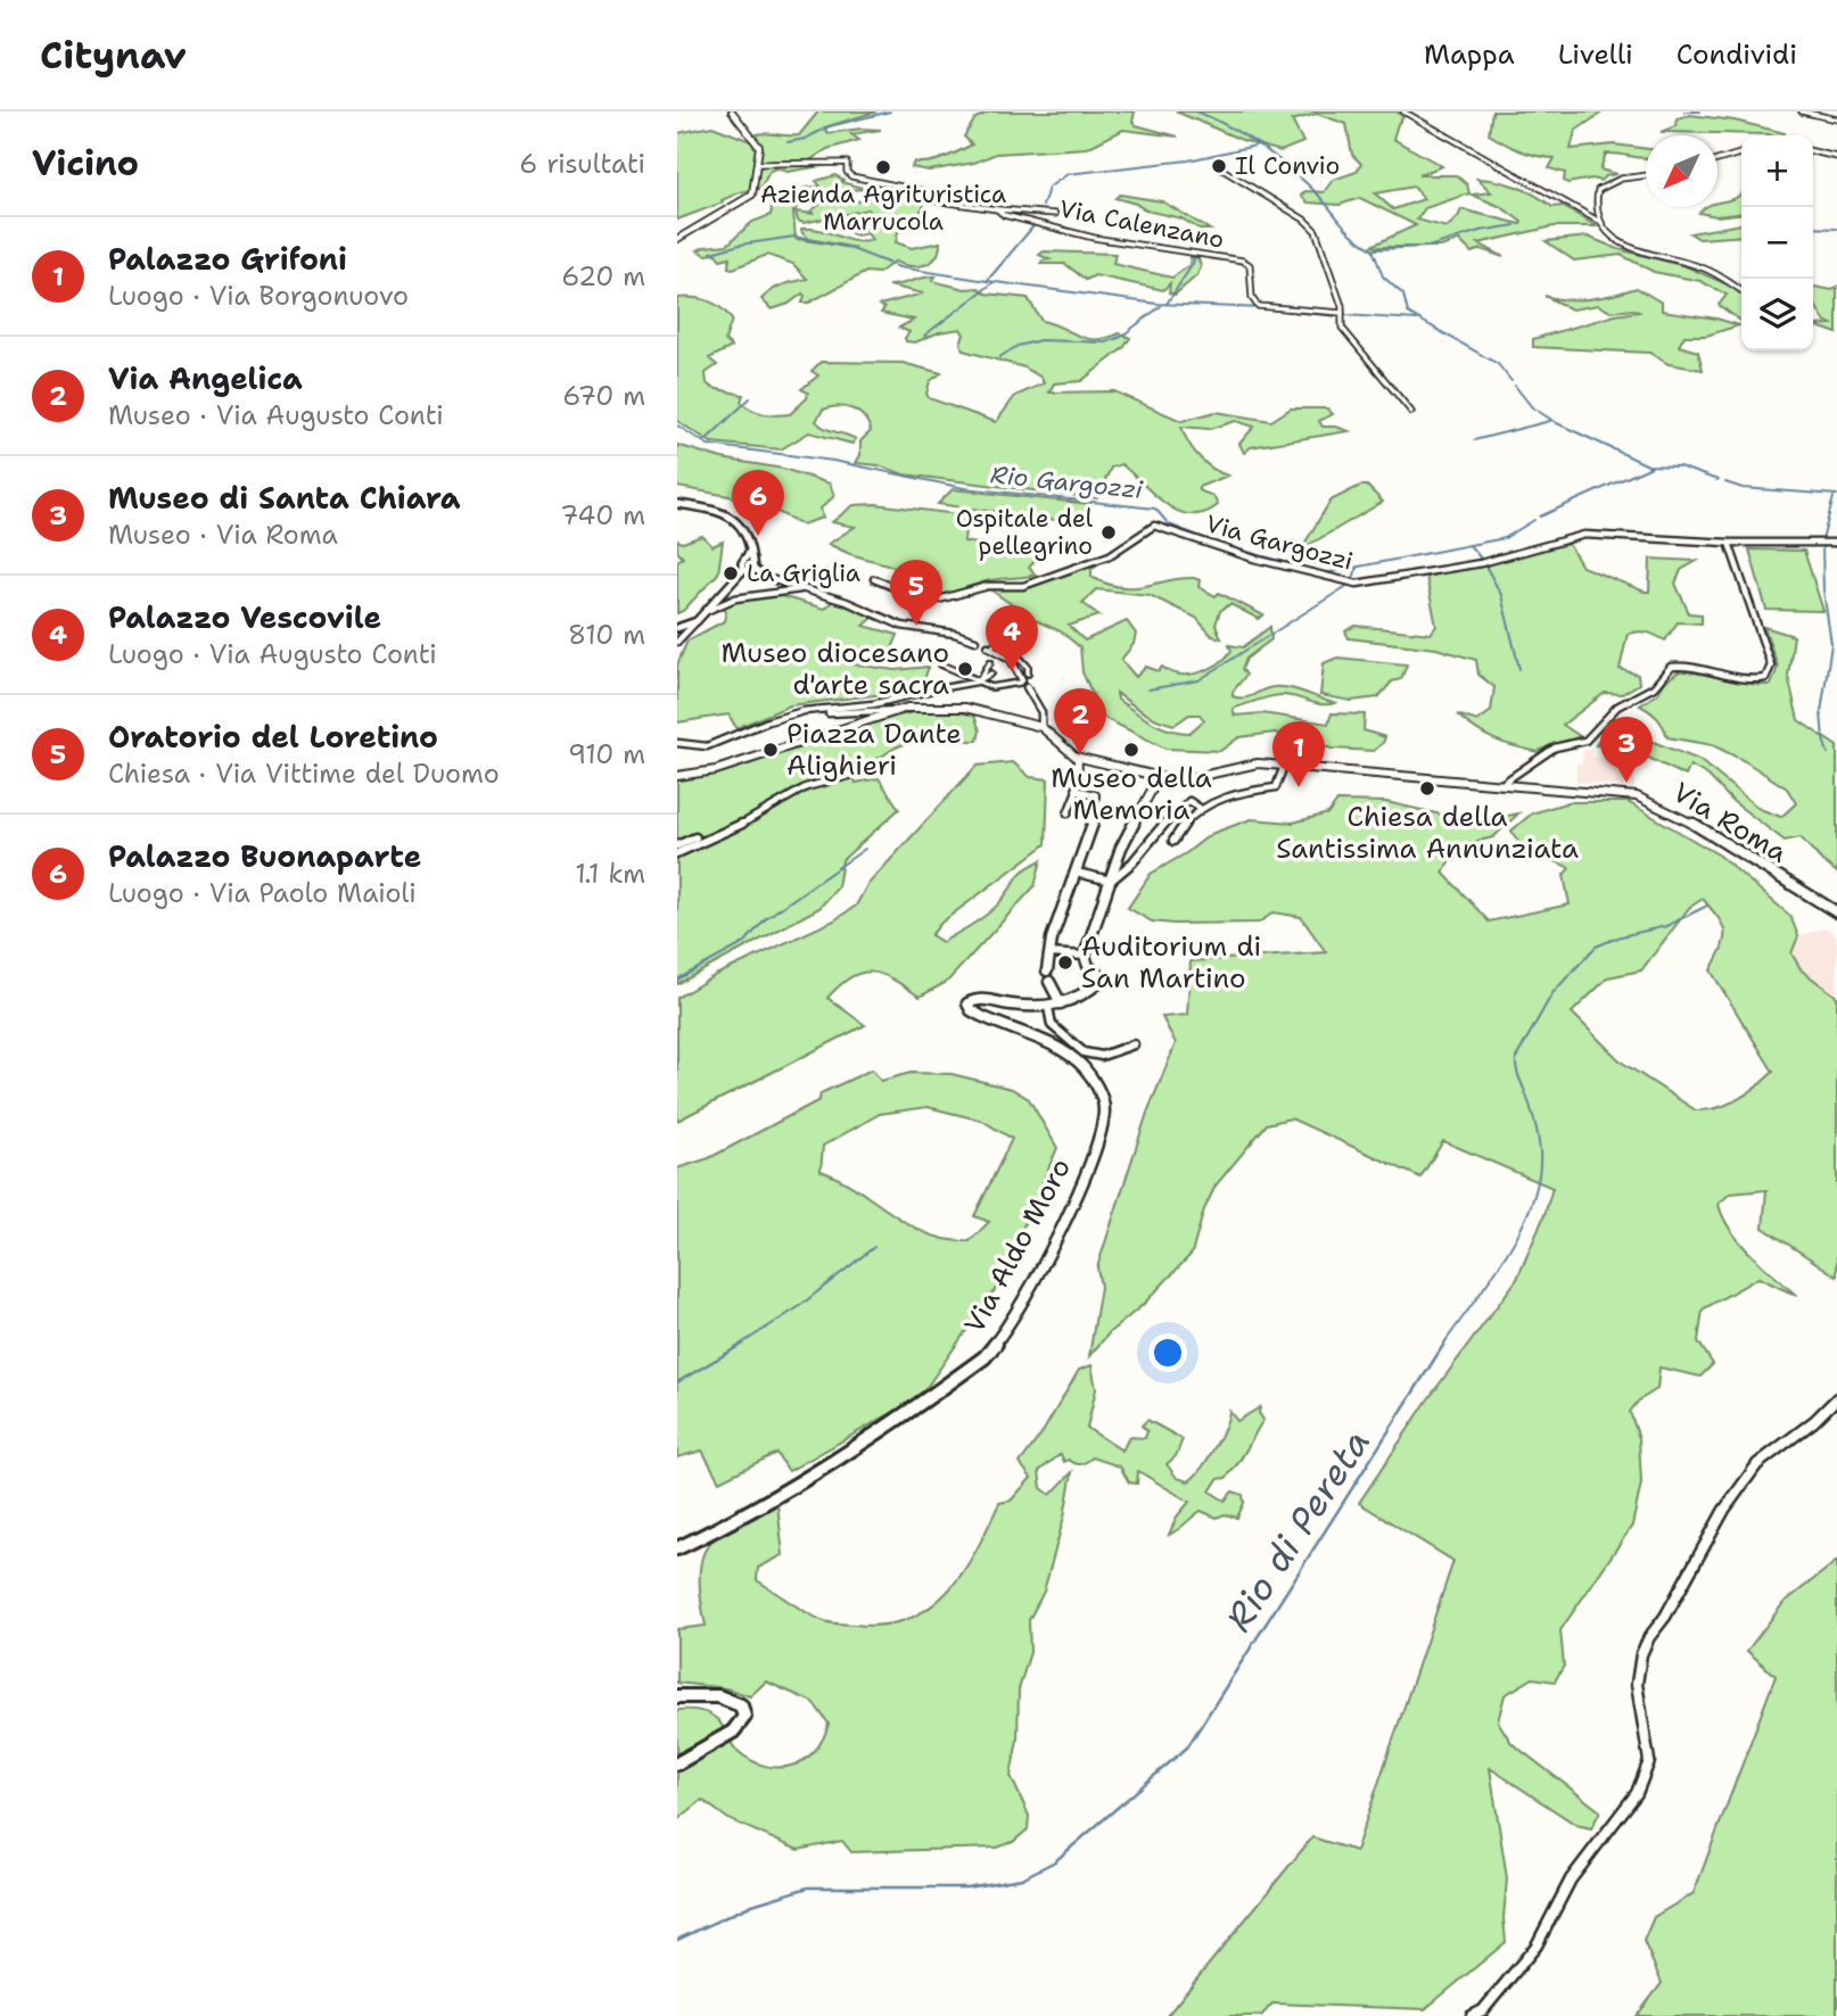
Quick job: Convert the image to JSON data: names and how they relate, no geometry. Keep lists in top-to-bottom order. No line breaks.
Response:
{"streets":{"main road":["Via Roma","Via Aldo Moro"],"street":["Via Calenzano","Via Gargozzi"]},"water":["Rio Gargozzi","Rio di Pereta"],"places":["Il Convio","Azienda Agrituristica Marrucola","Ospitale del pellegrino","La Griglia","Museo diocesano d'arte sacra","Piazza Dante Alighieri","Museo della Memoria","Chiesa della Santissima Annunziata","Auditorium di San Martino"],"north":"bottom left","page":{"header":"Citynav","nav":["Mappa","Livelli","Condividi"],"heading":["Vicino","6 risultati"],"map_buttons":["+","−"],"list":[{"mark":"1","name":"Palazzo Grifoni","note":"Luogo · Via Borgonuovo","value":"620 m"},{"mark":"2","name":"Via Angelica","note":"Museo · Via Augusto Conti","value":"670 m"},{"mark":"3","name":"Museo di Santa Chiara","note":"Museo · Via Roma","value":"740 m"},{"mark":"4","name":"Palazzo Vescovile","note":"Luogo · Via Augusto Conti","value":"810 m"},{"mark":"5","name":"Oratorio del Loretino","note":"Chiesa · Via Vittime del Duomo","value":"910 m"},{"mark":"6","name":"Palazzo Buonaparte","note":"Luogo · Via Paolo Maioli","value":"1.1 km"}],"pins":["6","5","4","2","3","1"]}}
